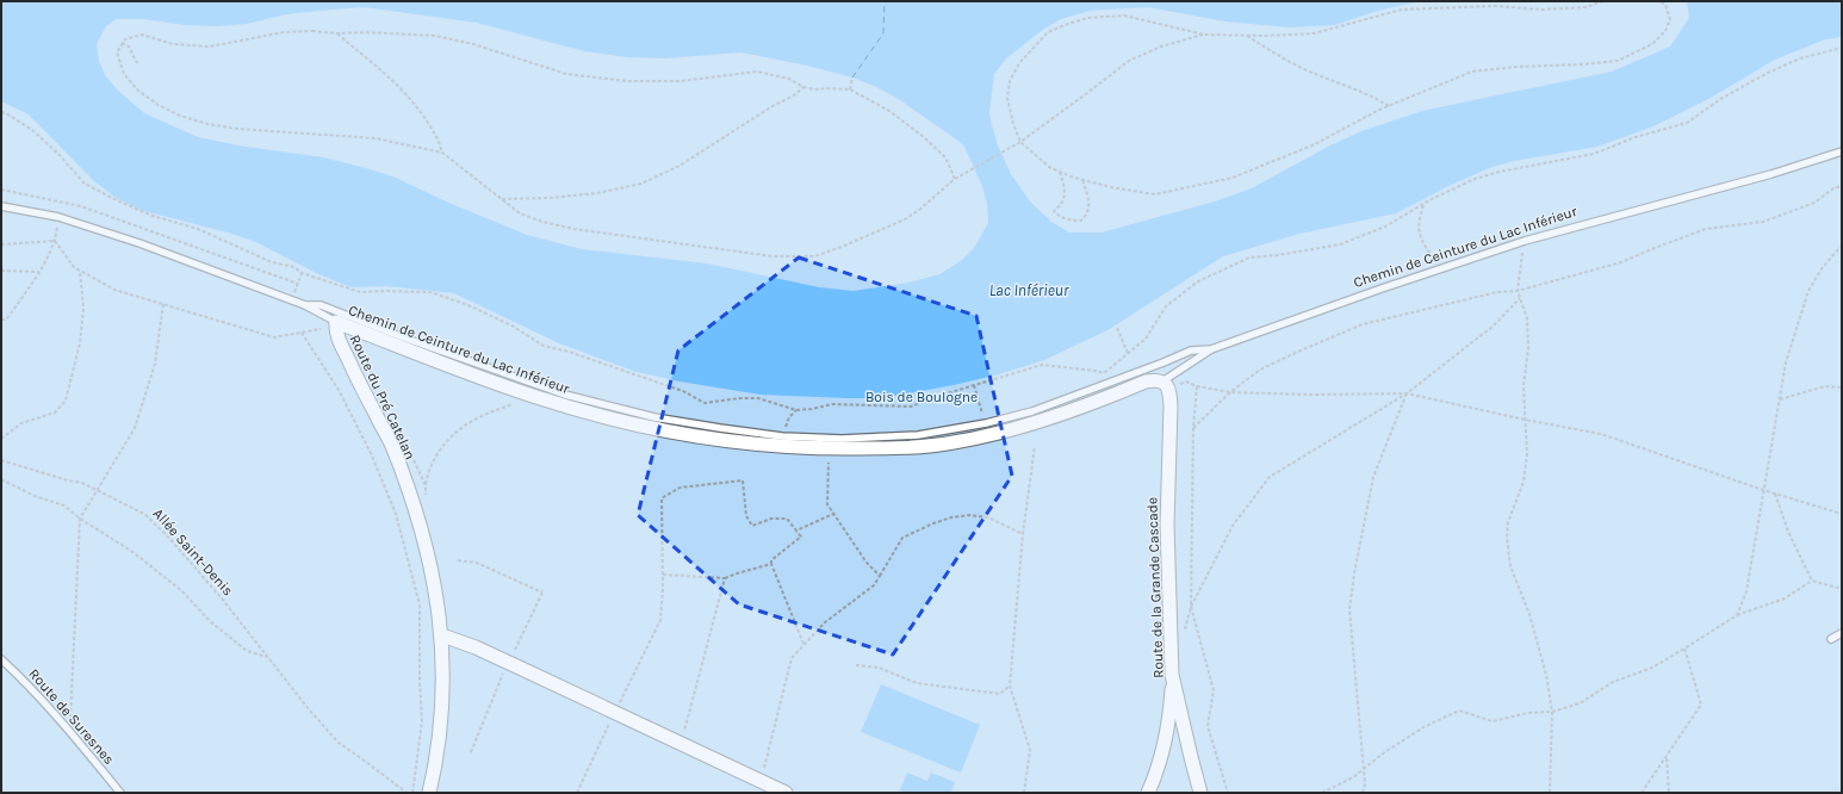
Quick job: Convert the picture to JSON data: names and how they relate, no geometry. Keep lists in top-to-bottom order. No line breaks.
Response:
{"streets":{"street":["Chemin de Ceinture du Lac Inférieur","Route du Pré Catelan","Route de la Grande Cascade"],"lane":["Route de Suresnes"],"path":["Allée Saint-Denis"]},"crossings":[["Chemin de Ceinture du Lac Inférieur","Route du Pré Catelan"],["Chemin de Ceinture du Lac Inférieur","Route de la Grande Cascade"]],"water":["Lac Inférieur"],"parks":["Bois de Boulogne"]}
